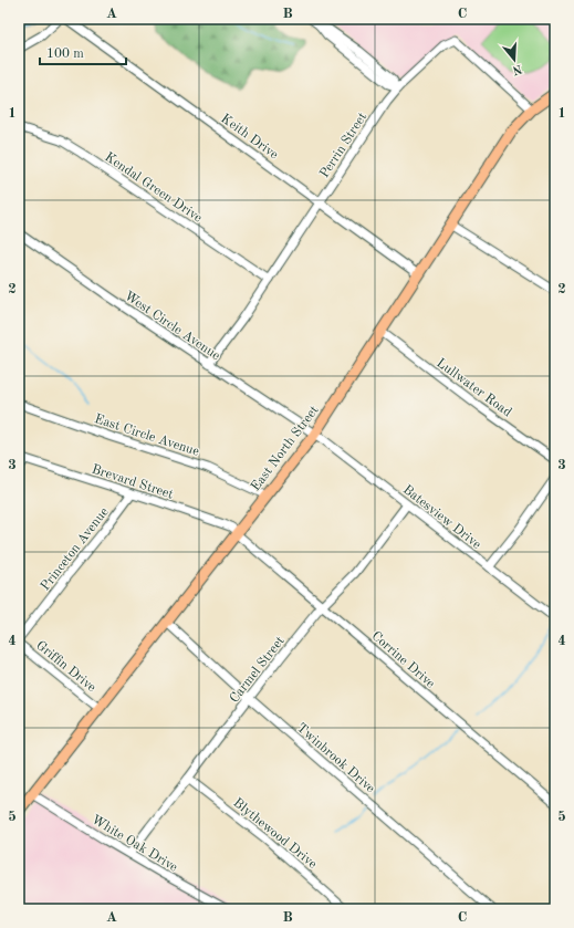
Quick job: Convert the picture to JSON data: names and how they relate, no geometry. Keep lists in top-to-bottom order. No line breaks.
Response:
{"streets":{"main road":["East North Street"],"street":["Keith Drive","Perrin Street","Kendal Green Drive","West Circle Avenue","Lullwater Road","East Circle Avenue","Brevard Street","Batesview Drive","Princeton Avenue","Corrine Drive","Griffin Drive","Carmel Street","Twinbrook Drive","Blythewood Drive","White Oak Drive"]},"crossings":[["Keith Drive","Perrin Street"],["Keith Drive","East North Street"],["Perrin Street","Kendal Green Drive"],["Perrin Street","West Circle Avenue"],["Perrin Street","East North Street"],["West Circle Avenue","East North Street"],["West Circle Avenue","Batesview Drive"],["Lullwater Road","East North Street"],["East Circle Avenue","East North Street"],["East North Street","Brevard Street"],["East North Street","Batesview Drive"],["East North Street","Corrine Drive"],["East North Street","Griffin Drive"],["East North Street","Twinbrook Drive"],["East North Street","White Oak Drive"],["Brevard Street","Princeton Avenue"],["Brevard Street","Corrine Drive"],["Batesview Drive","Carmel Street"],["Corrine Drive","Carmel Street"],["Carmel Street","Twinbrook Drive"],["Carmel Street","Blythewood Drive"],["Carmel Street","White Oak Drive"]],"scale_bar":"100 m","north":"bottom","grid":{"columns":["A","B","C"],"rows":["1","2","3","4","5"]}}
